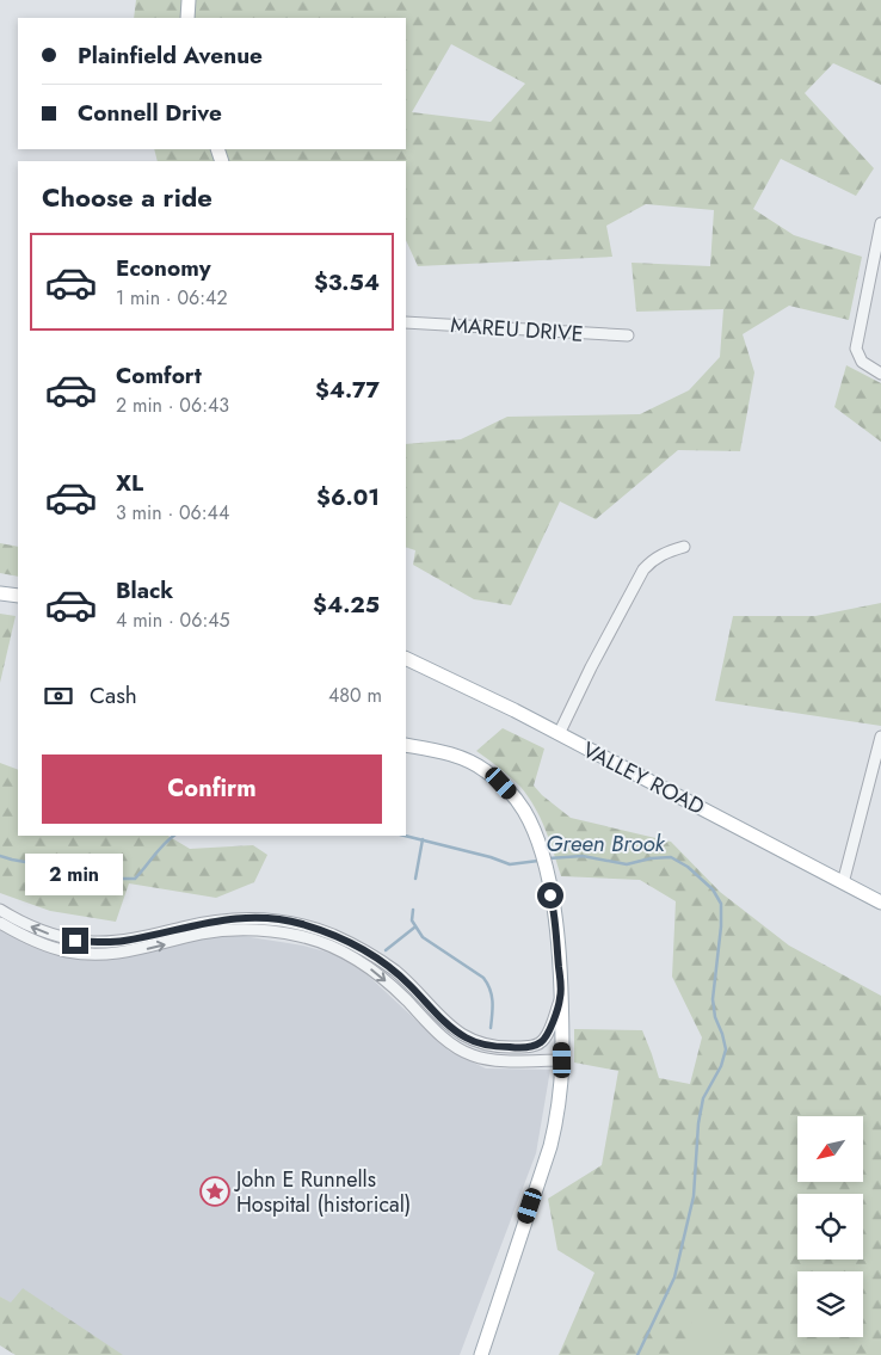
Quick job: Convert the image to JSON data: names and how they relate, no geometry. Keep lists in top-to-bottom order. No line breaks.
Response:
{"streets":{"main road":["VALLEY ROAD"],"street":["MAREU DRIVE"]},"water":["Green Brook"],"places":{"place":["John E Runnells Hospital (historical)"]},"north":"bottom left","page":{"banner":["Plainfield Avenue","Connell Drive"],"heading":"Choose a ride","list":[{"name":"Economy","note":"1 min · 06:42","value":"$3.54"},{"name":"Comfort","note":"2 min · 06:43","value":"$4.77"},{"name":"XL","note":"3 min · 06:44","value":"$6.01"},{"name":"Black","note":"4 min · 06:45","value":"$4.25"}],"pay":["Cash","480 m"],"buttons":"Confirm","bubble":"2 min"}}
